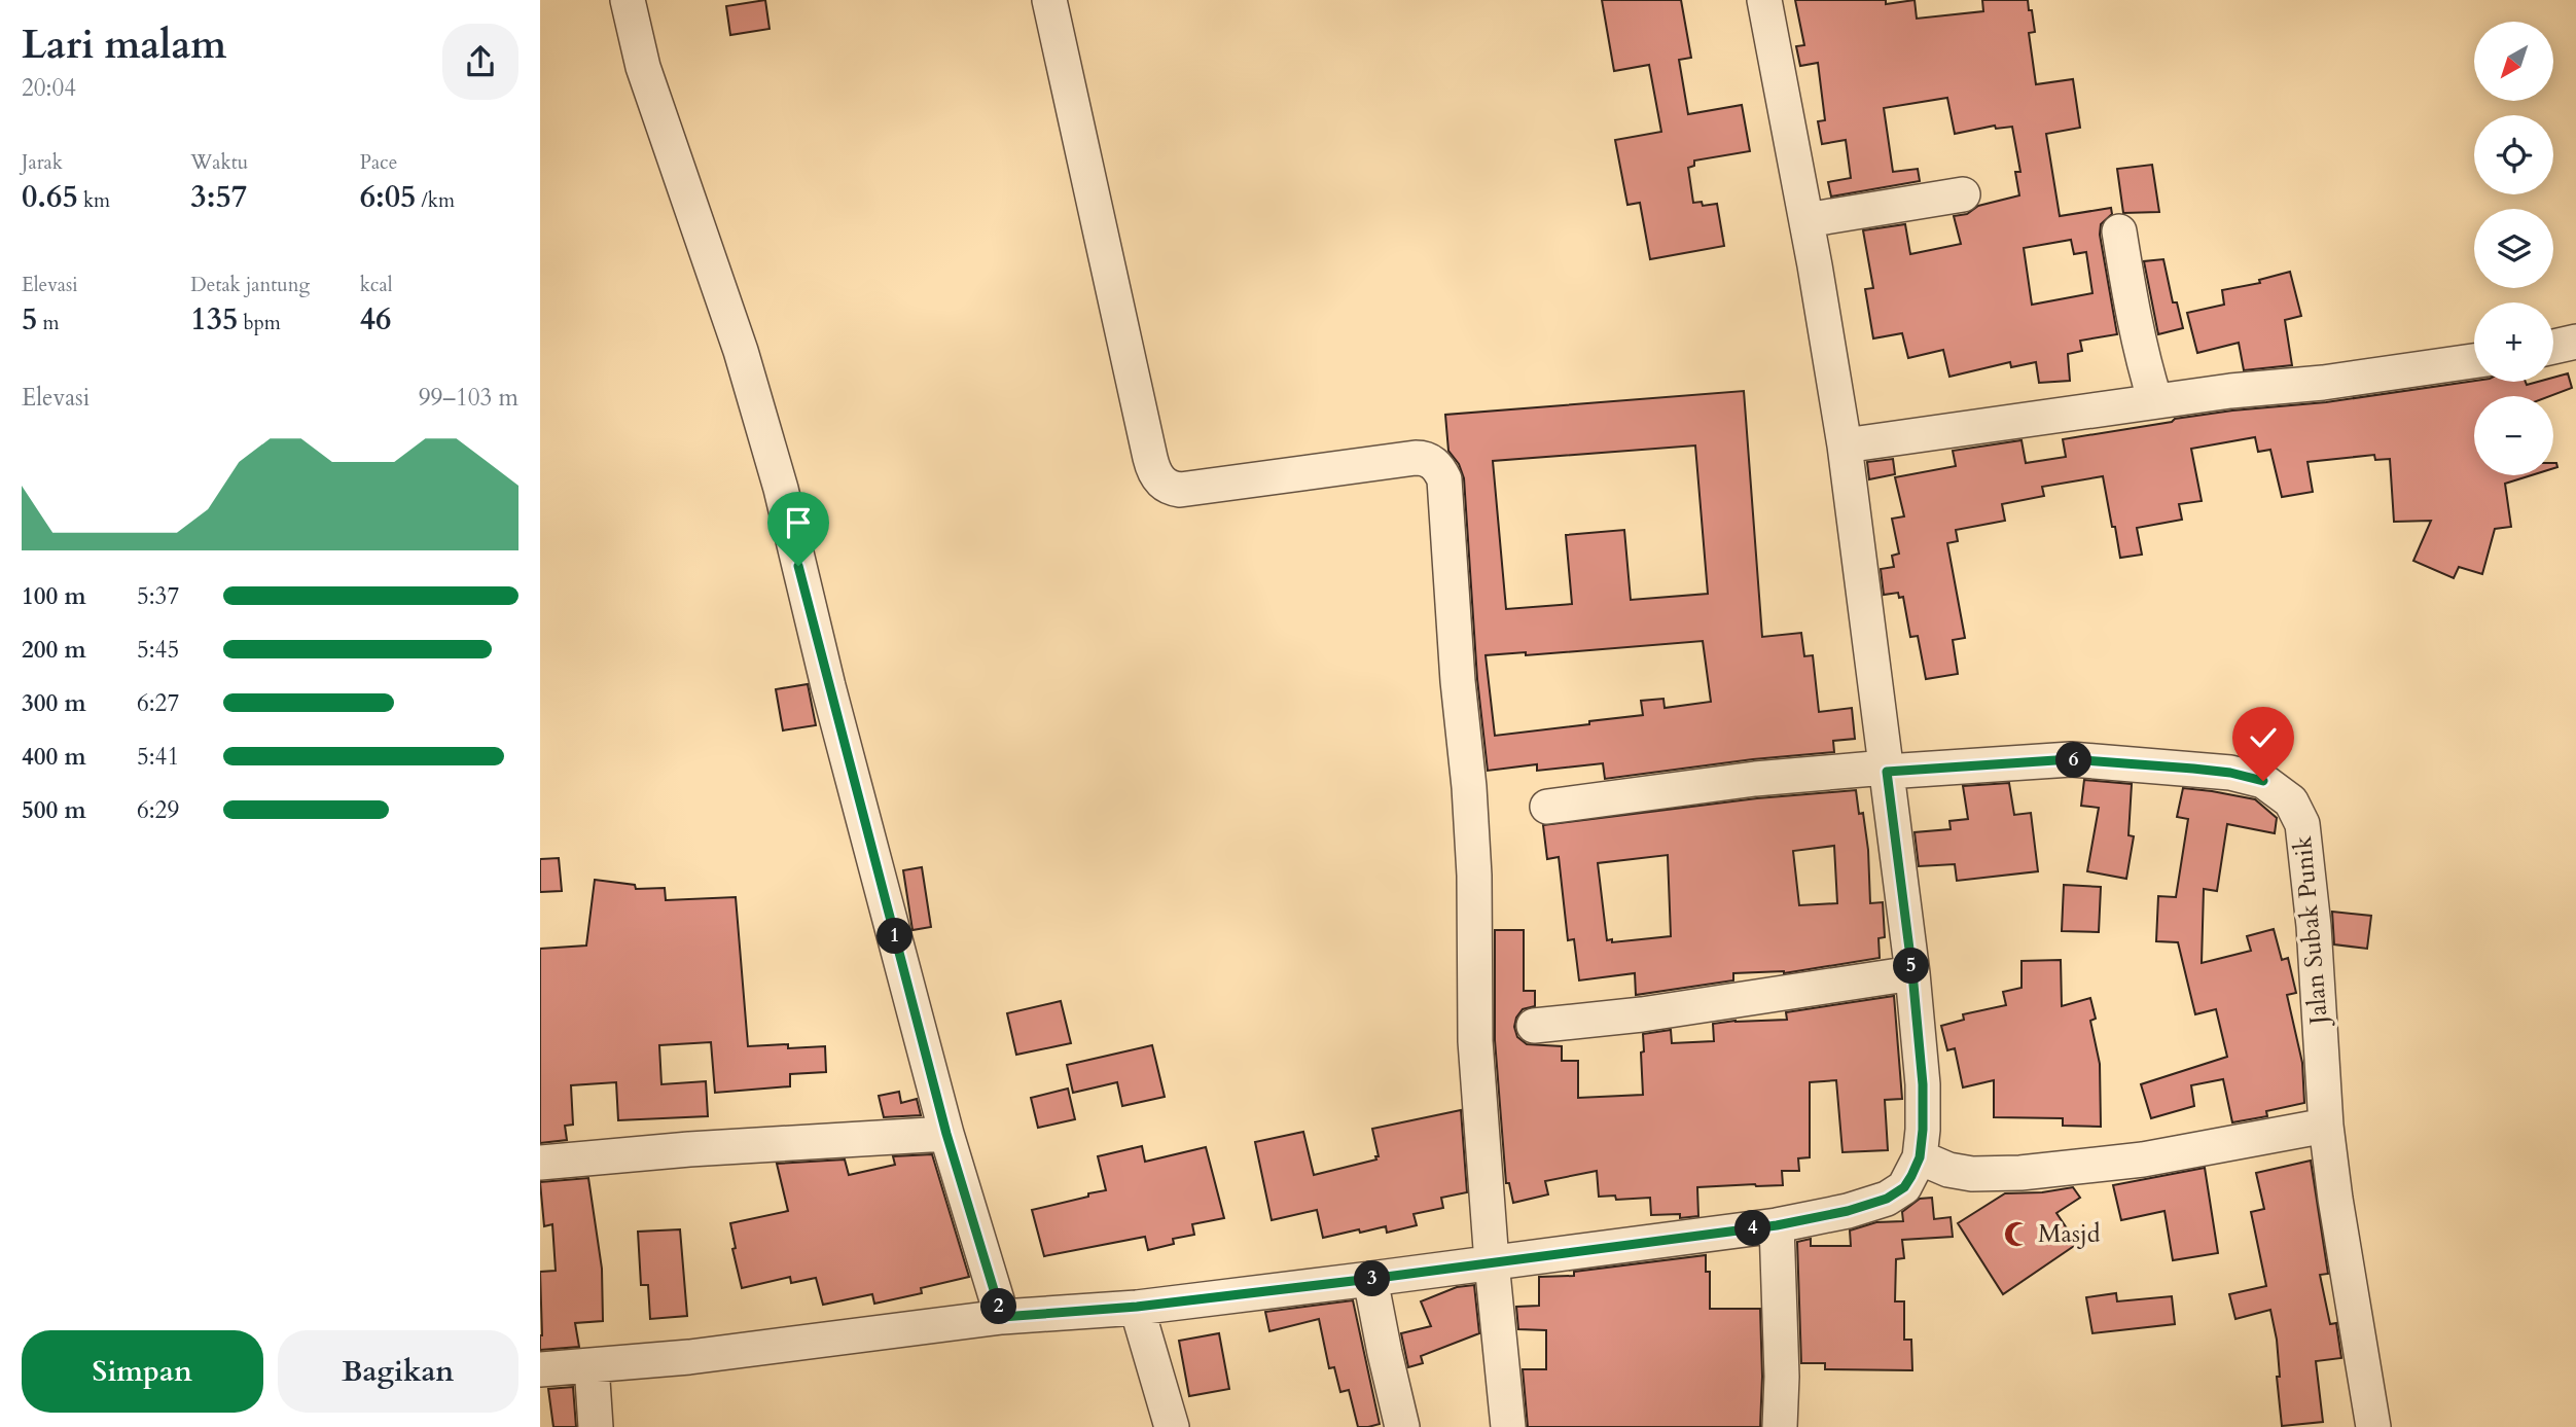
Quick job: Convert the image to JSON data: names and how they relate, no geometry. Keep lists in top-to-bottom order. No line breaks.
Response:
{"streets":{"street":["Jalan Subak Punik"]},"places":{"mosque":["Masjd"]},"north":"bottom left","page":{"heading":["Lari malam","20:04"],"map_buttons":["+","−"],"stats":[["Jarak","0.65 km"],["Waktu","3:57"],["Pace","6:05 /km"],["Elevasi","5 m"],["Detak jantung","135 bpm"],["kcal","46"]],"chart":["Elevasi","99–103 m"],"list":[{"name":"100 m","note":"5:37"},{"name":"200 m","note":"5:45"},{"name":"300 m","note":"6:27"},{"name":"400 m","note":"5:41"},{"name":"500 m","note":"6:29"}],"pins":["6","1","5","4","3","2"],"buttons":["Simpan","Bagikan"]}}
